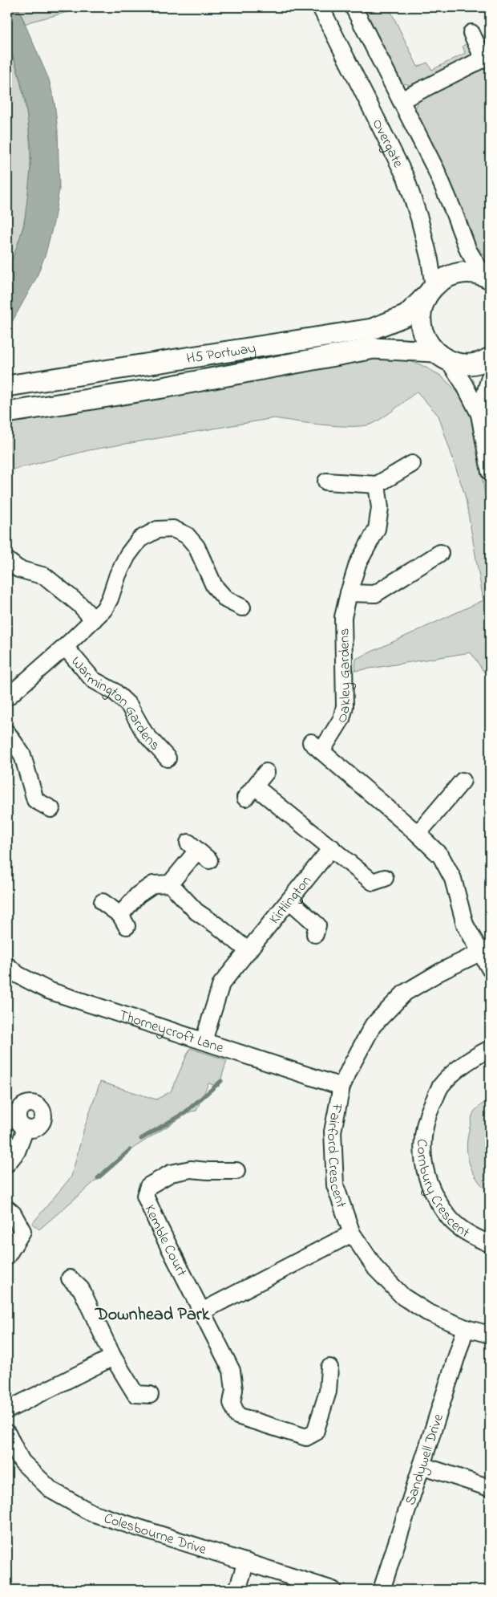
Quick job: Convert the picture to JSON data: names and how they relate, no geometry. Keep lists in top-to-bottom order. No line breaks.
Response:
{"streets":{"main road":["H5 Portway"],"street":["Overgate","Oakley Gardens","Warmington Gardens","Kirtlington","Thorneycroft Lane","Fairford Crescent","Cornbury Crescent","Kemble Court","Sandywell Drive","Colesbourne Drive"]},"crossings":[["Overgate","H5 Portway"],["Oakley Gardens","Fairford Crescent"],["Kirtlington","Thorneycroft Lane"],["Thorneycroft Lane","Fairford Crescent"],["Fairford Crescent","Sandywell Drive"]],"districts":["Downhead Park"]}
